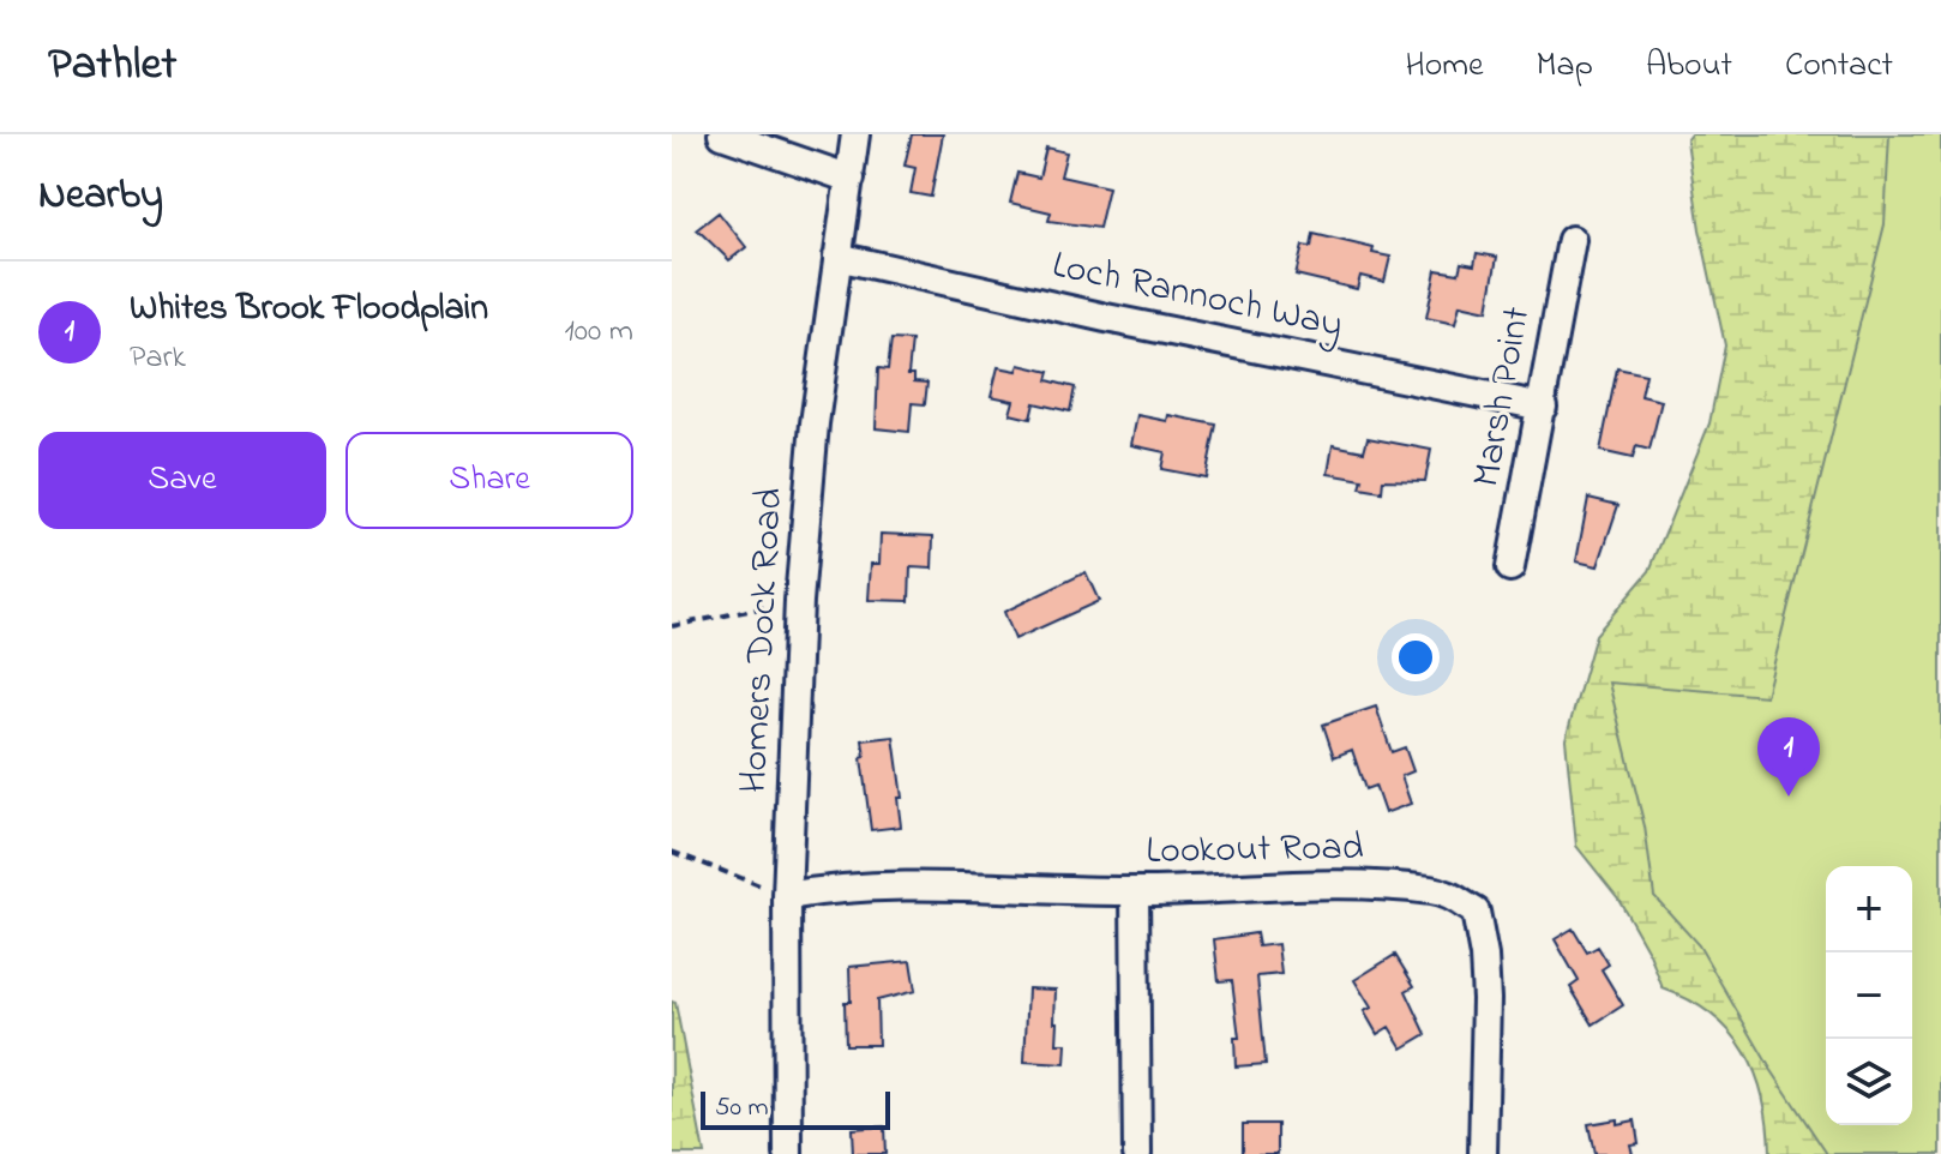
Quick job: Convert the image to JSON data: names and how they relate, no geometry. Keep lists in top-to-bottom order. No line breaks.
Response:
{"streets":{"street":["Loch Rannoch Way","Marsh Point","Homers Dock Road","Lookout Road"]},"crossings":[["Loch Rannoch Way","Marsh Point"],["Loch Rannoch Way","Homers Dock Road"],["Homers Dock Road","Lookout Road"]],"scale_bar":"50 m","page":{"header":"Pathlet","nav":["Home","Map","About","Contact"],"heading":"Nearby","list":[{"mark":"1","name":"Whites Brook Floodplain","note":"Park","value":"100 m"}],"buttons":["Save","Share"],"pins":"1","map_buttons":["+","−"],"scale":"50 m"}}
